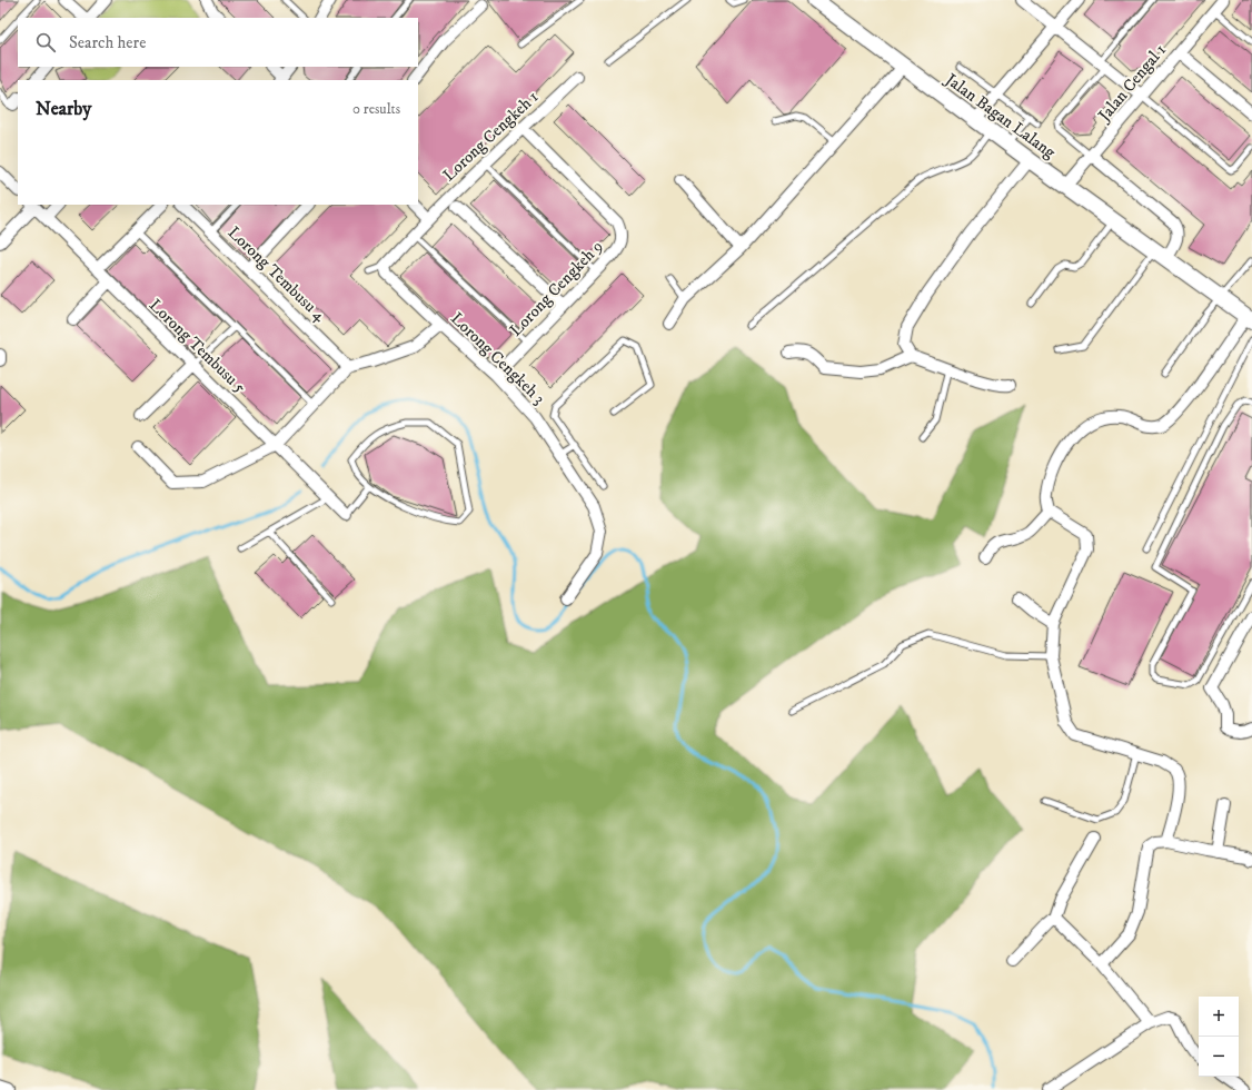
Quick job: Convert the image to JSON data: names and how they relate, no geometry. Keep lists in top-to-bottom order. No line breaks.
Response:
{"streets":{"main road":["Jalan Bagan Lalang"],"street":["Jalan Cengal 1","Lorong Cengkeh 1","Lorong Tembusu 4","Lorong Cengkeh 9","Lorong Tembusu 5","Lorong Cengkeh 3"]},"crossings":[["Jalan Cengal 1","Jalan Bagan Lalang"],["Lorong Cengkeh 1","Lorong Cengkeh 9"],["Lorong Cengkeh 1","Lorong Cengkeh 3"],["Lorong Cengkeh 9","Lorong Cengkeh 3"]],"page":{"search":"Search here","heading":["Nearby","0 results"],"map_buttons":["+","−"]}}
